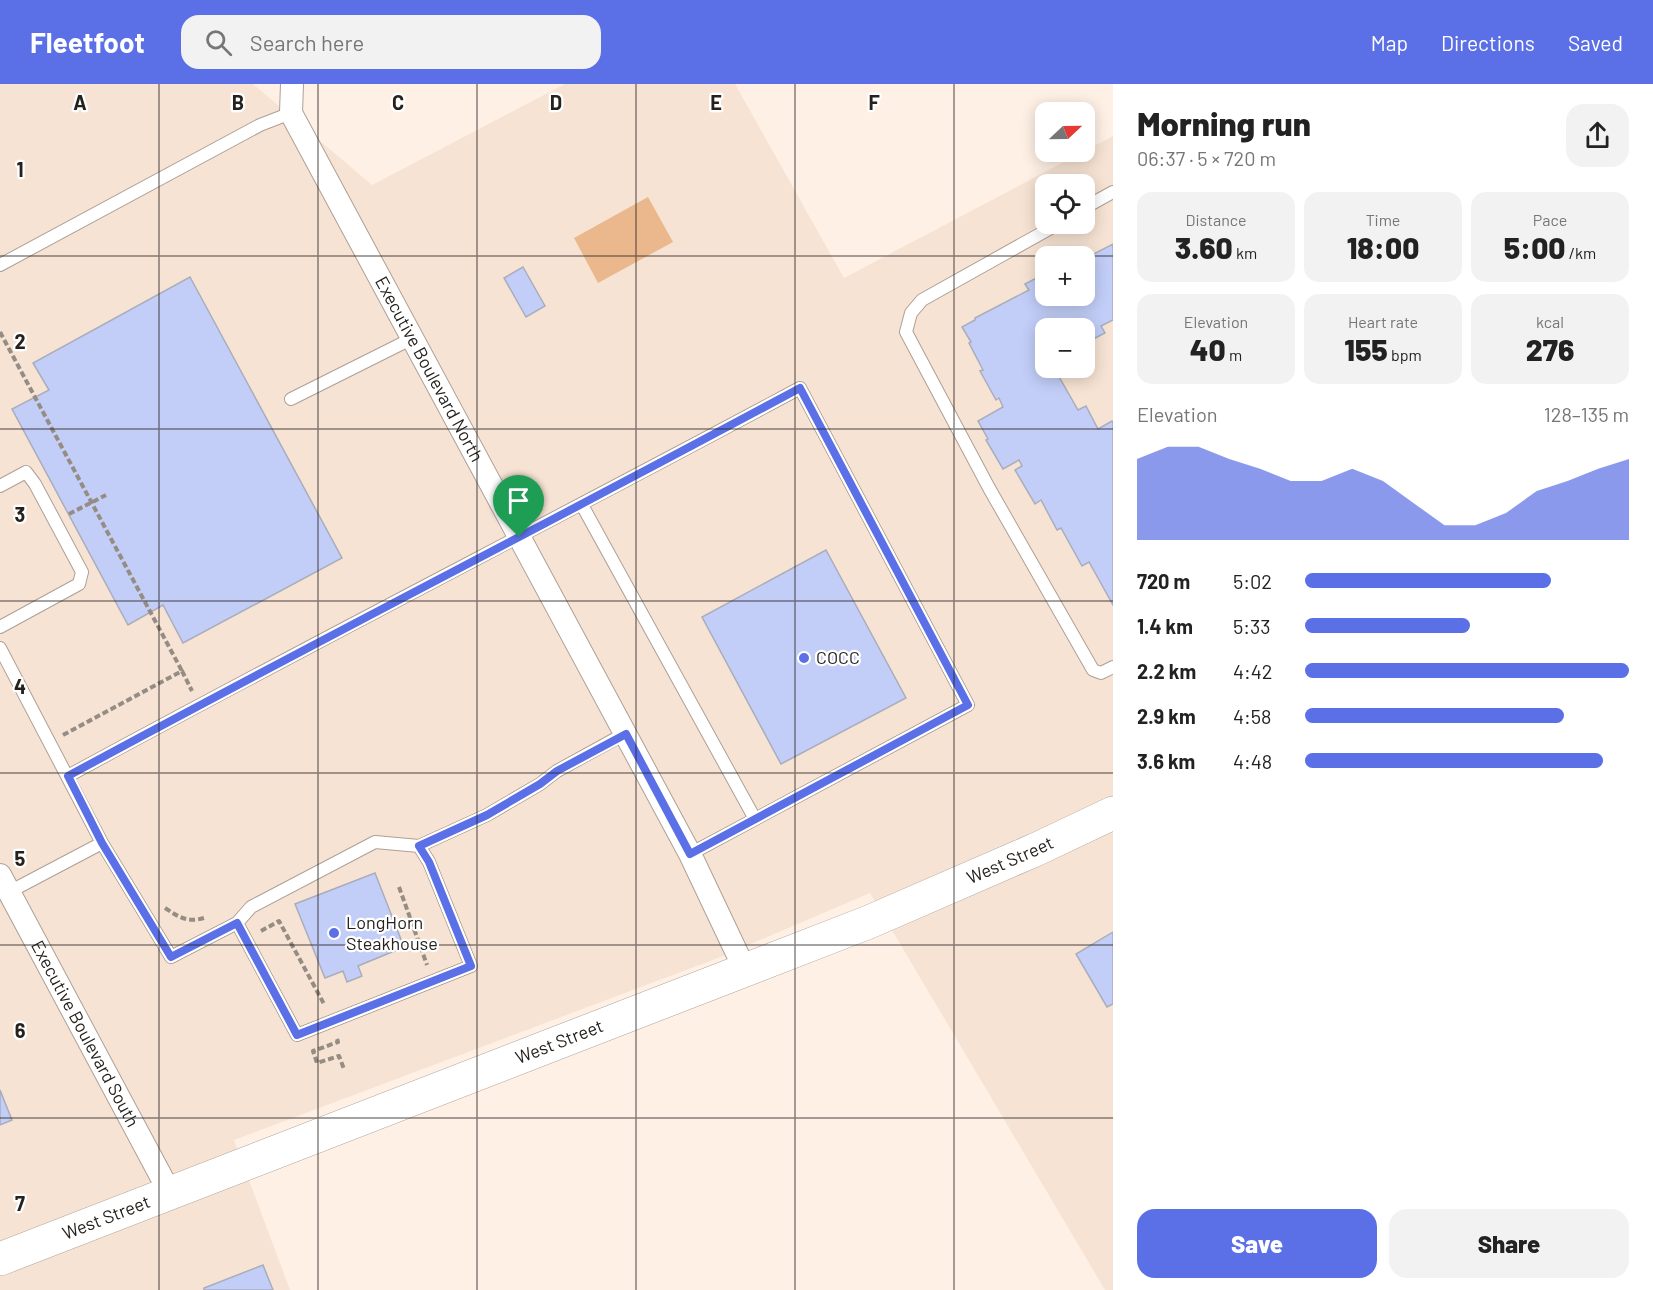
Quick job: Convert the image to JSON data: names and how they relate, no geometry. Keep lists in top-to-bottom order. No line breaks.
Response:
{"streets":{"main road":["West Street"],"street":["Executive Boulevard North","Executive Boulevard South"]},"crossings":[["Executive Boulevard North","West Street"],["West Street","Executive Boulevard South"]],"places":["COCC","LongHorn Steakhouse"],"north":"right","page":{"header":"Fleetfoot","search":"Search here","nav":["Map","Directions","Saved"],"heading":["Morning run","06:37 · 5 × 720 m"],"map_buttons":["+","−"],"stats":[["Distance","3.60 km"],["Time","18:00"],["Pace","5:00 /km"],["Elevation","40 m"],["Heart rate","155 bpm"],["kcal","276"]],"chart":["Elevation","128–135 m"],"list":[{"name":"720 m","note":"5:02"},{"name":"1.4 km","note":"5:33"},{"name":"2.2 km","note":"4:42"},{"name":"2.9 km","note":"4:58"},{"name":"3.6 km","note":"4:48"}],"buttons":["Save","Share"]},"grid":{"columns":["A","B","C","D","E","F"],"rows":["1","2","3","4","5","6","7"]}}
